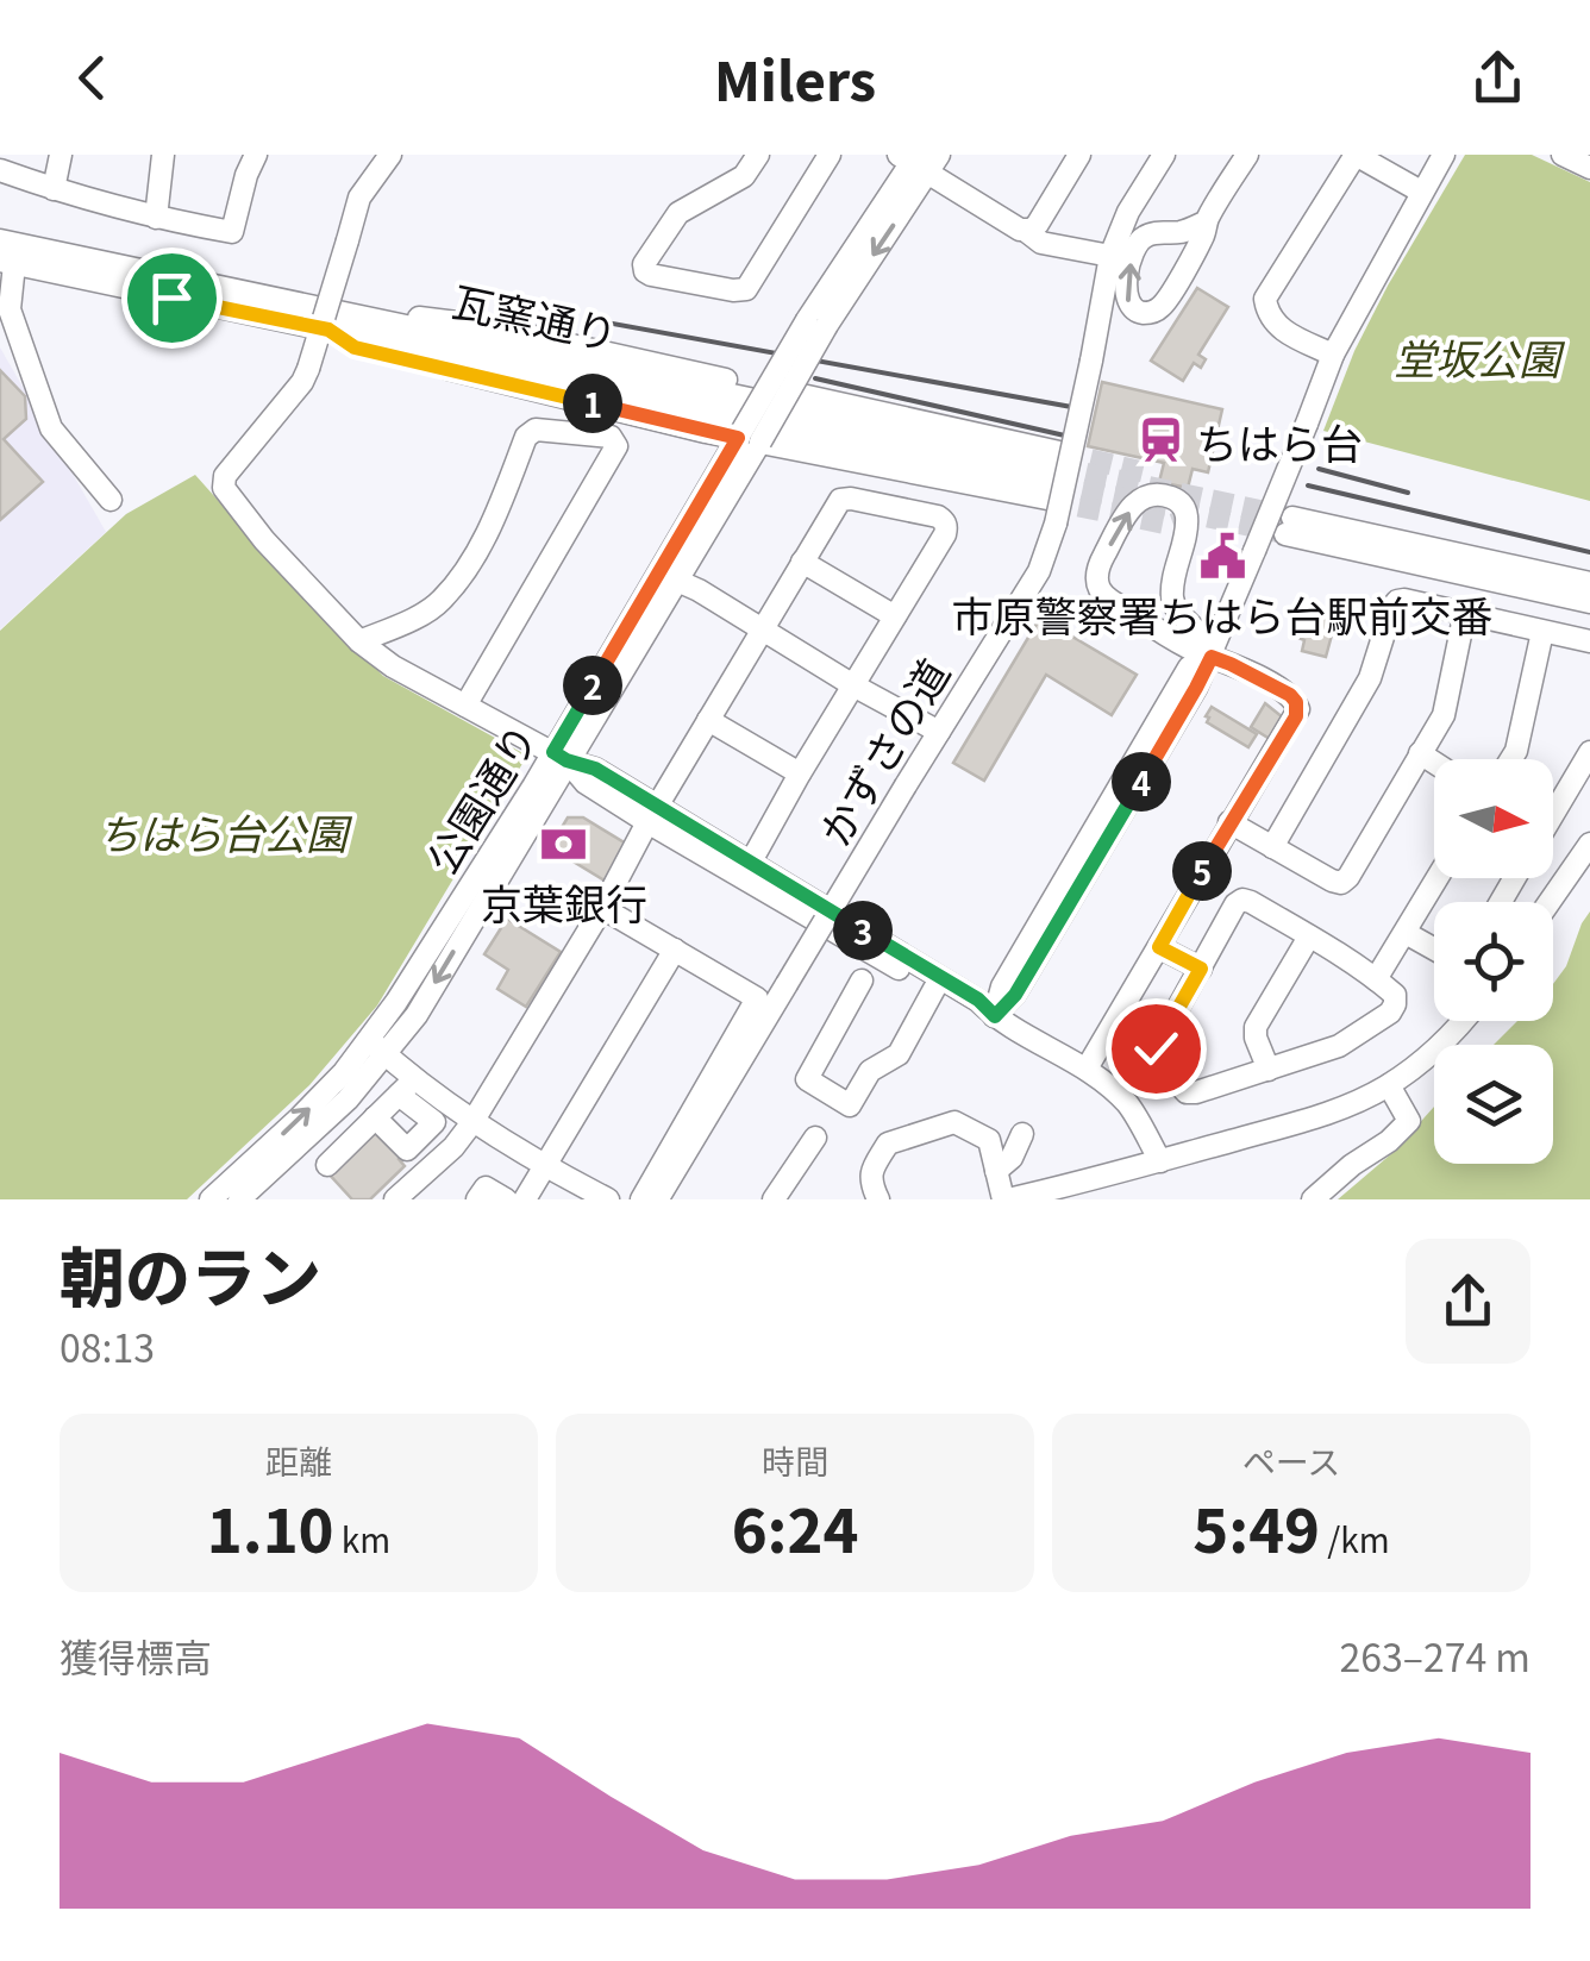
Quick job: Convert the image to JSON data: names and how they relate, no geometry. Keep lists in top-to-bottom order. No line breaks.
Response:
{"streets":{"street":["瓦窯通り","かずさの道","公園通り"]},"parks":["堂坂公園","ちはら台公園"],"places":{"station":["ちはら台"],"public building":["市原警察署ちはら台駅前交番"],"bank":["京葉銀行"]},"north":"right","page":{"header":"Milers","pins":["1","2","4","5","3"],"heading":["朝のラン","08:13"],"stats":[["距離","1.10 km"],["時間","6:24"],["ペース","5:49 /km"]],"chart":["獲得標高","263–274 m"]}}
